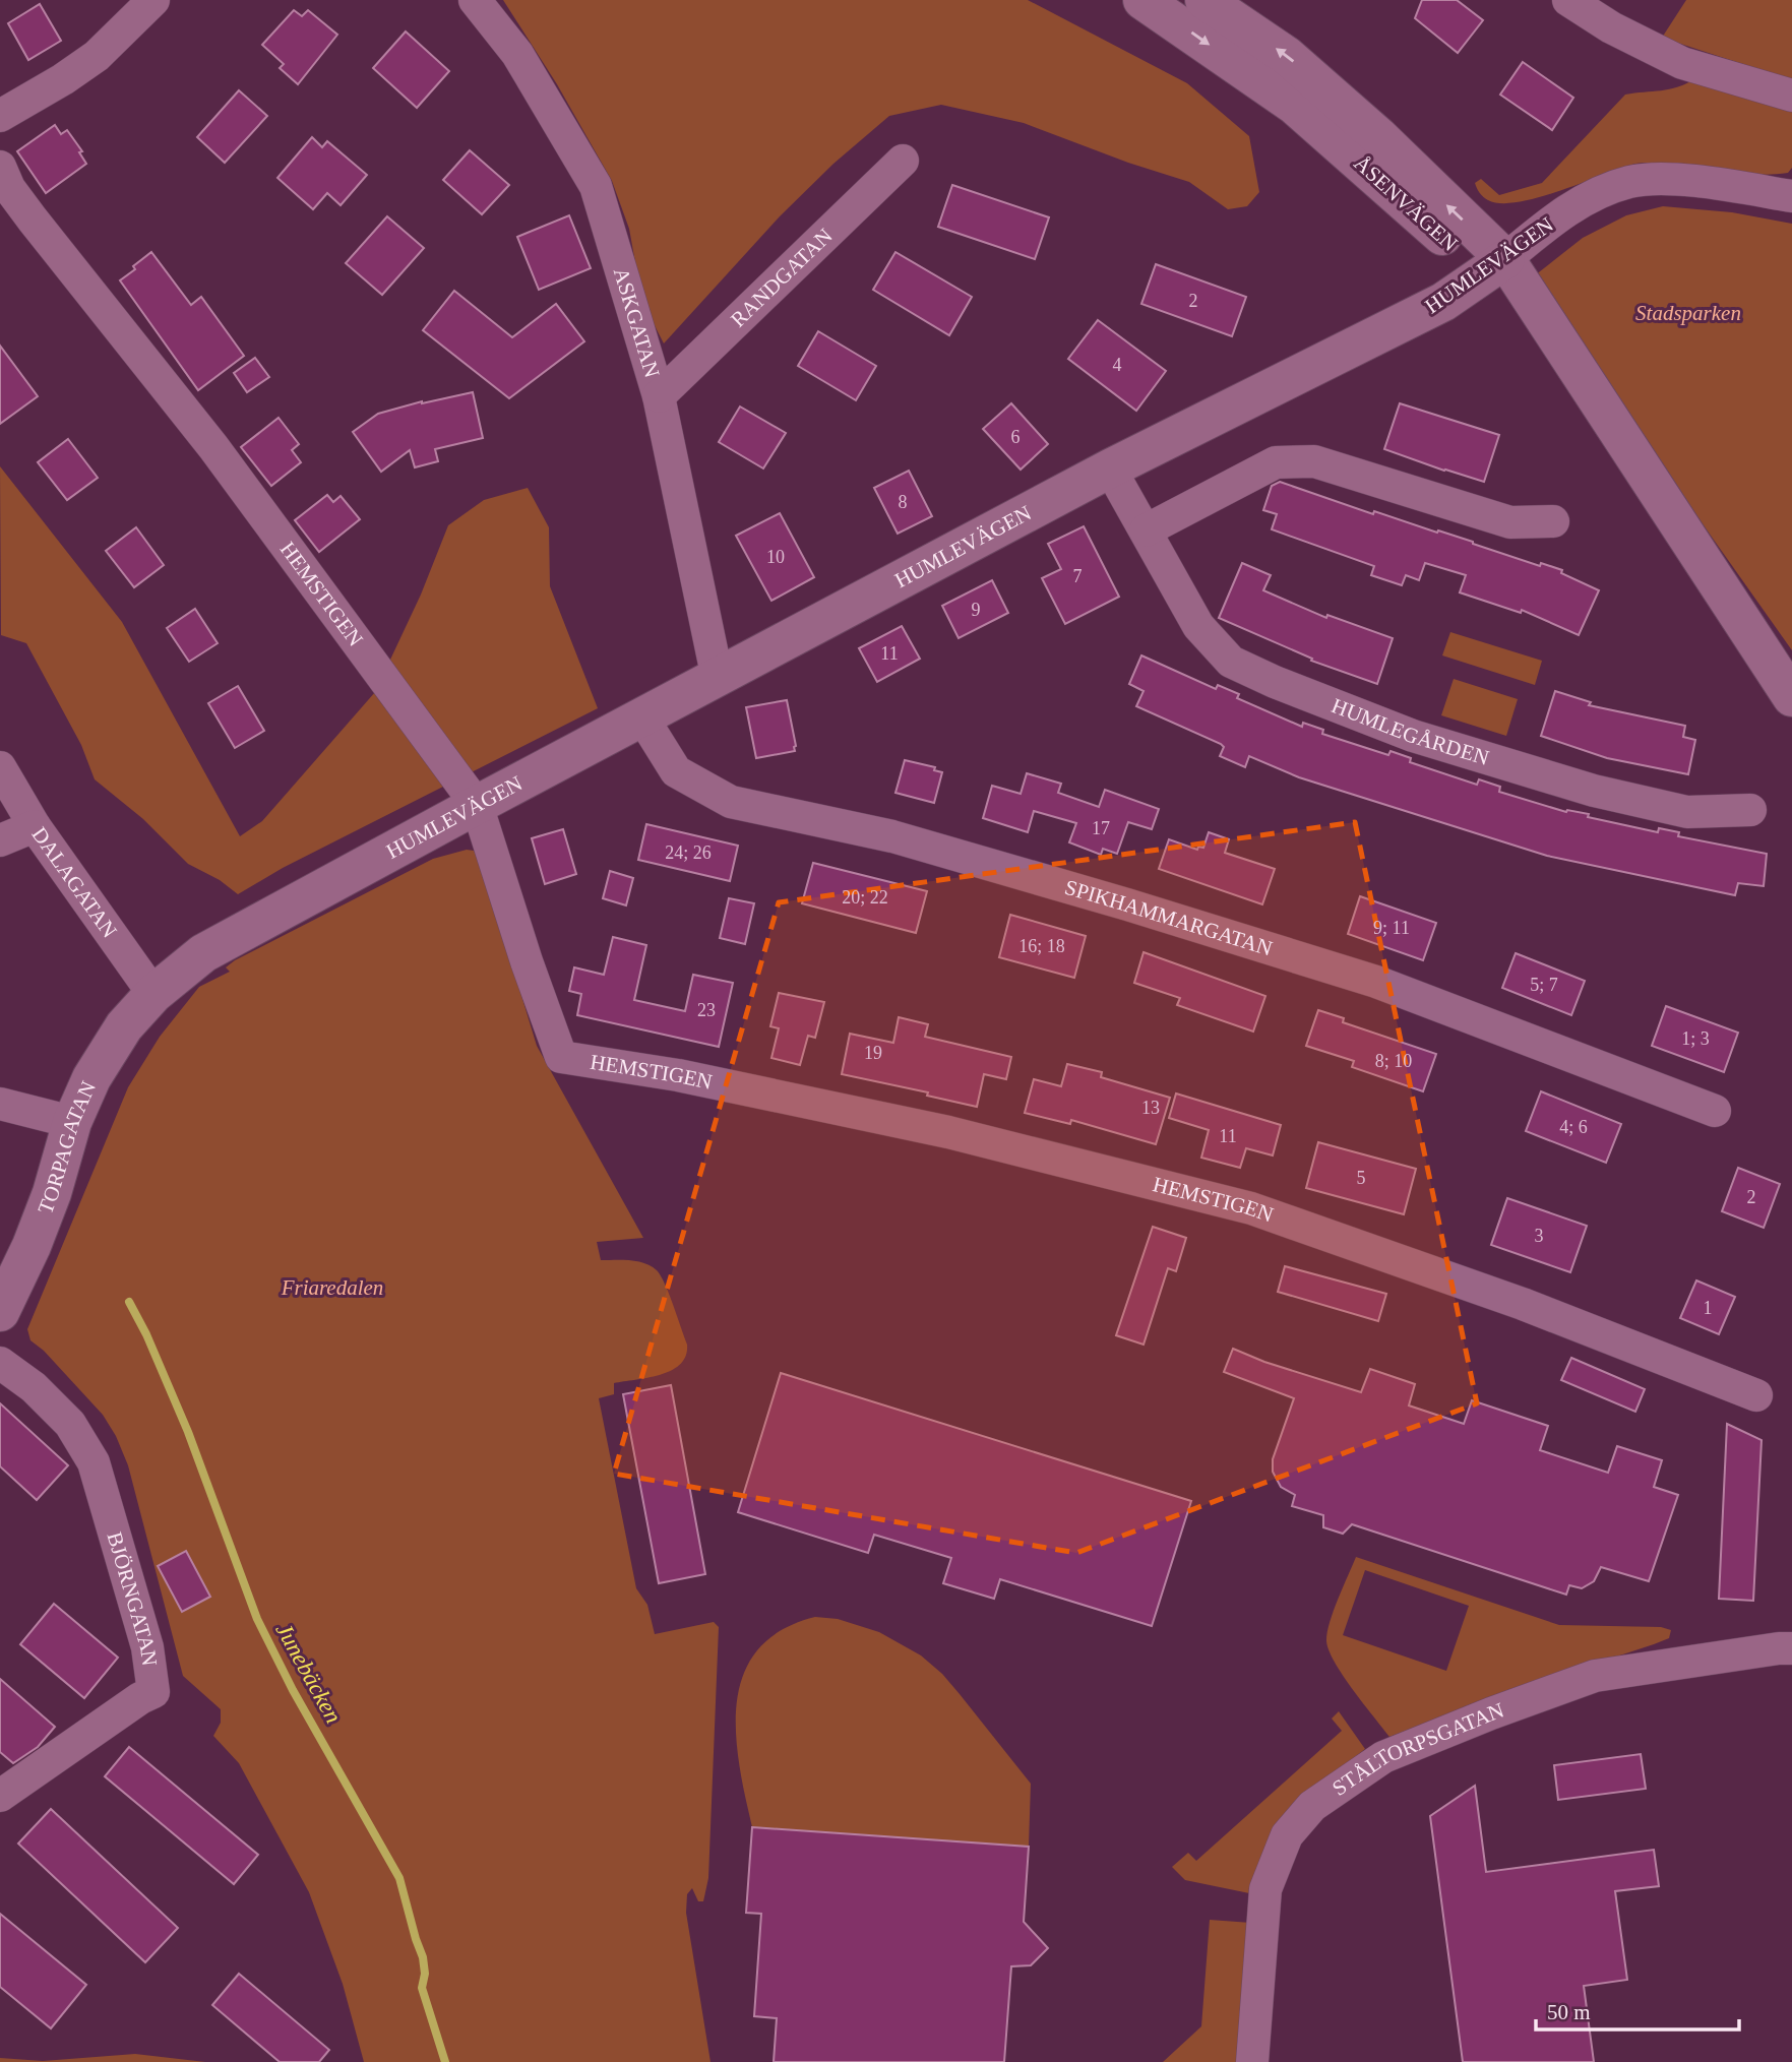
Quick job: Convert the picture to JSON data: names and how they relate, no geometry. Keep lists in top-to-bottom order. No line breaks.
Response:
{"streets":{"street":["ÅSENVÄGEN","HUMLEVÄGEN","RANDGATAN","ASKGATAN","HEMSTIGEN","HUMLEGÅRDEN","DALAGATAN","SPIKHAMMARGATAN","TORPAGATAN","BJÖRNGATAN","STÅLTORPSGATAN"]},"crossings":[["ÅSENVÄGEN","HUMLEVÄGEN"],["HUMLEVÄGEN","ASKGATAN"],["HUMLEVÄGEN","HEMSTIGEN"],["HUMLEVÄGEN","HUMLEGÅRDEN"],["HUMLEVÄGEN","DALAGATAN"],["HUMLEVÄGEN","SPIKHAMMARGATAN"],["HUMLEVÄGEN","TORPAGATAN"],["RANDGATAN","ASKGATAN"],["DALAGATAN","TORPAGATAN"]],"water":["Junebäcken"],"parks":["Stadsparken","Friaredalen"],"house_numbers":["2","4","6","8","10","7","9","11","17","24; 26","20; 22","9; 11","16; 18","5; 7","23","1; 3","19","8; 10","13","4; 6","11","5","2","3","1"],"scale_bar":"50 m"}
